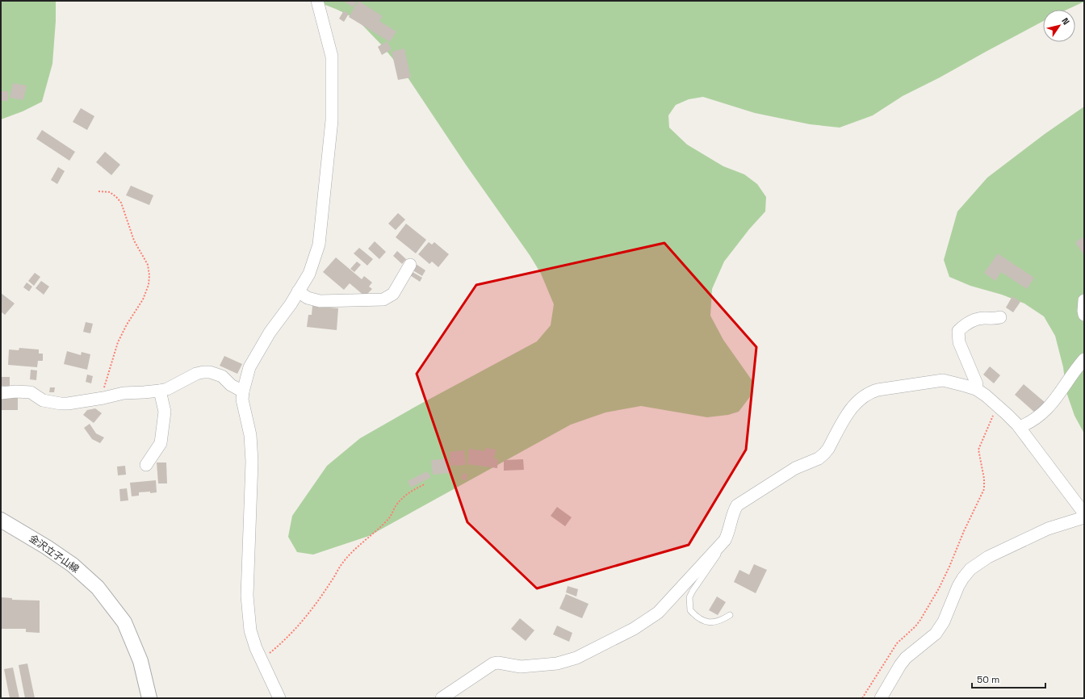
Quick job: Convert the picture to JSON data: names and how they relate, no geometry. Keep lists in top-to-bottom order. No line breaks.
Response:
{"streets":{"street":["金沢立子山線"]},"scale_bar":"50 m","north":"top right"}
